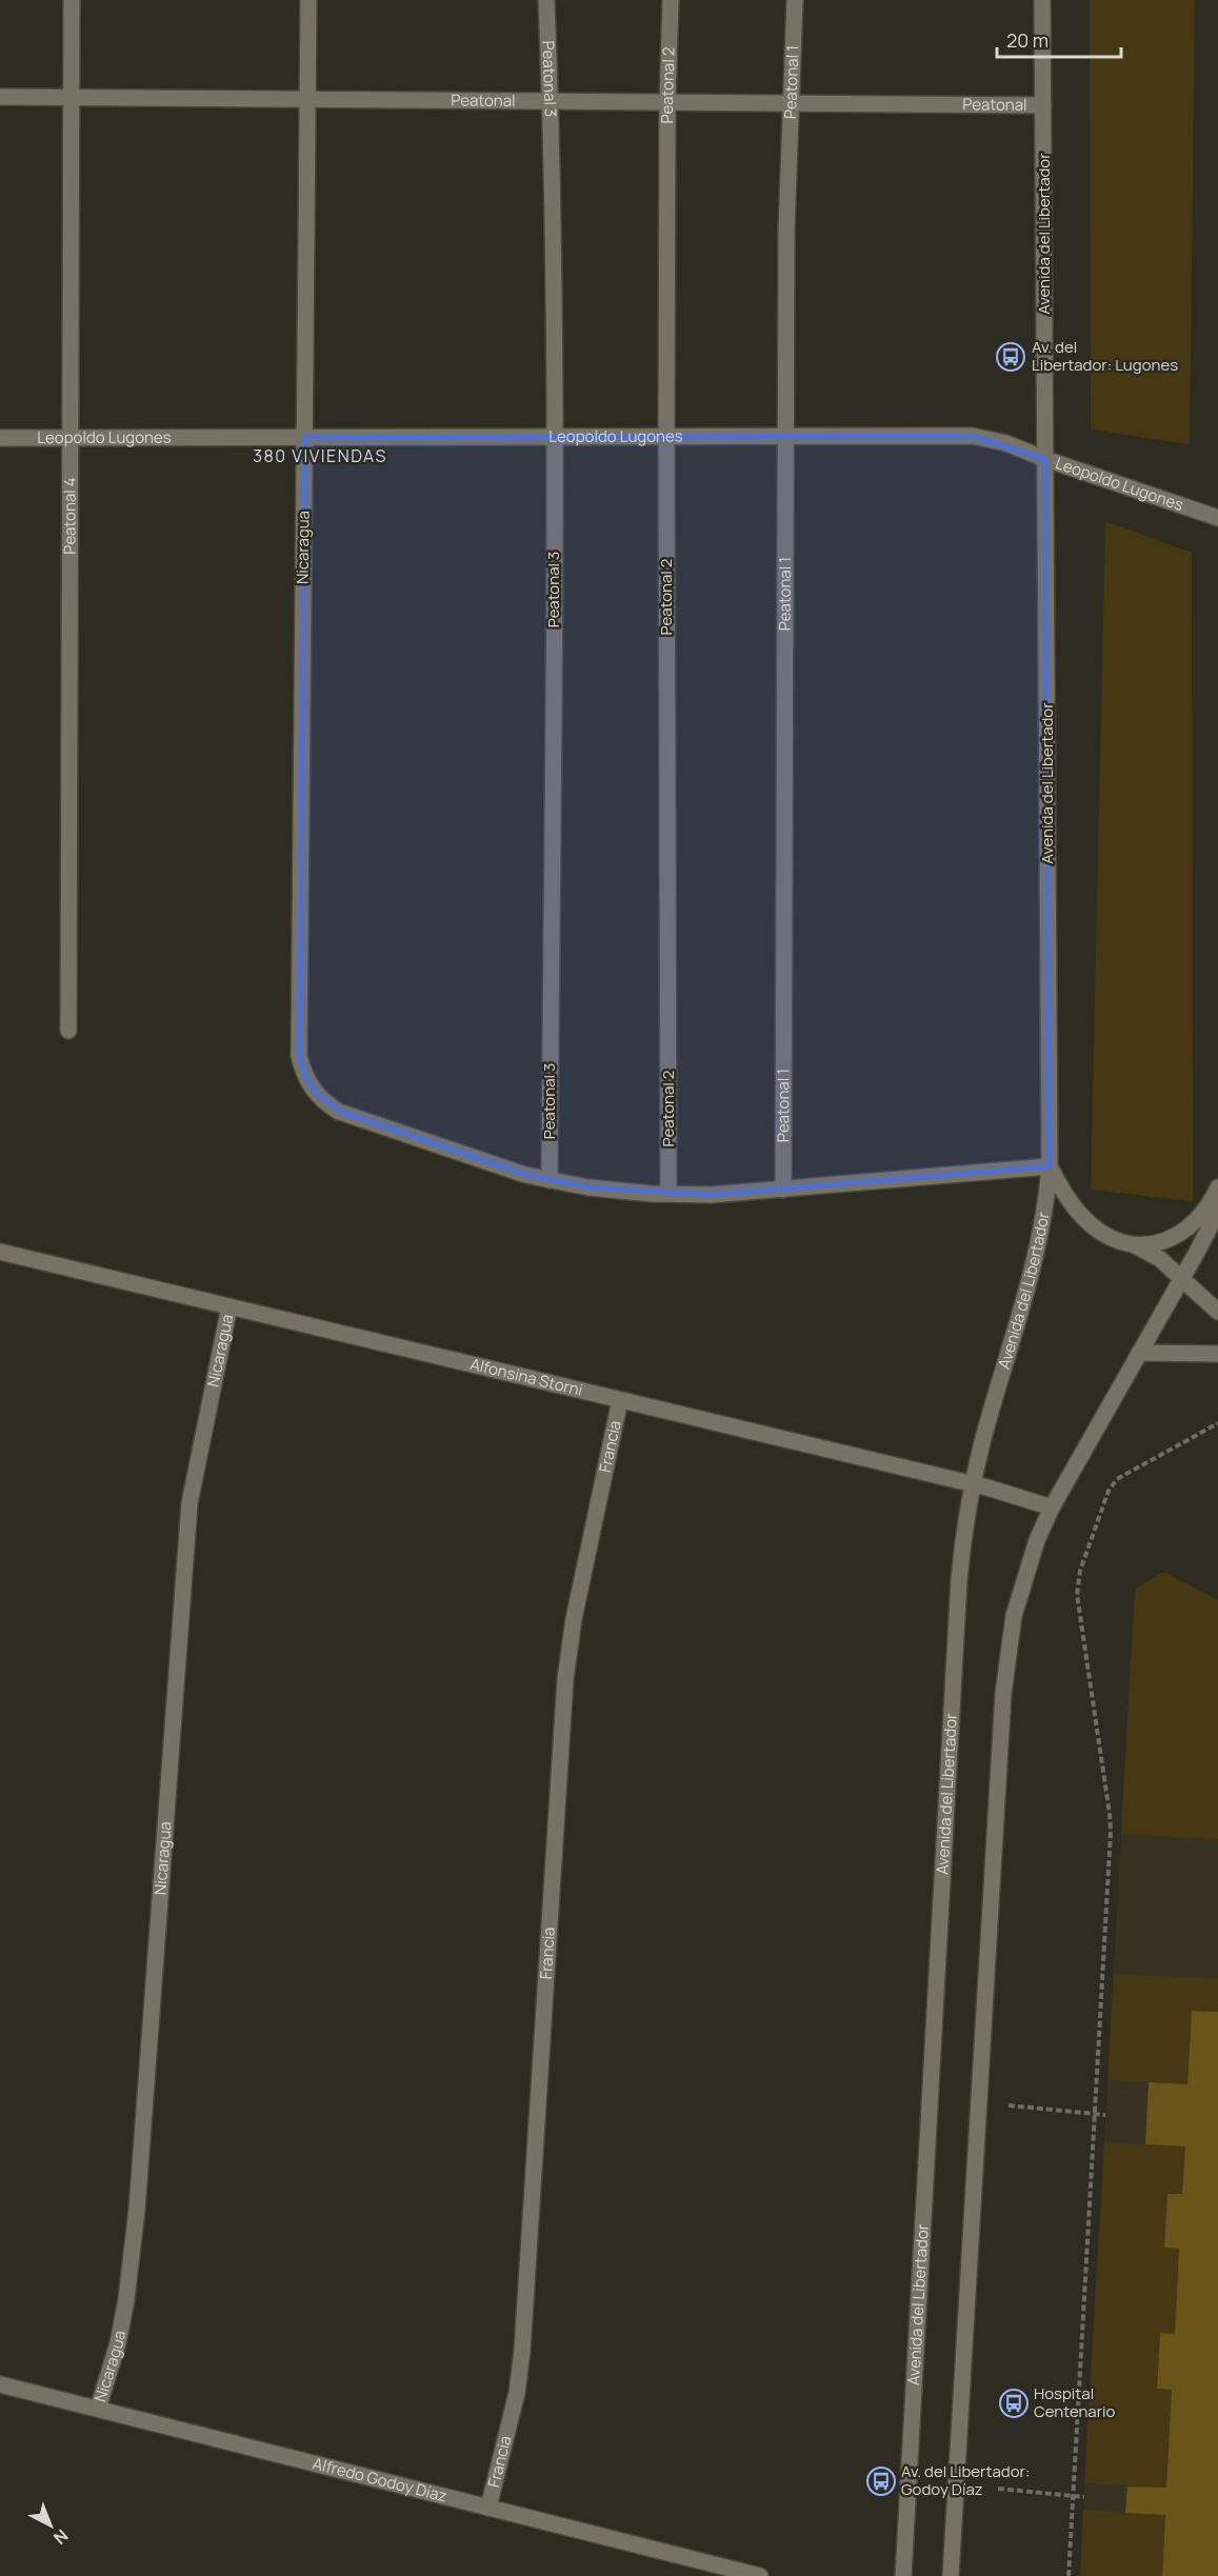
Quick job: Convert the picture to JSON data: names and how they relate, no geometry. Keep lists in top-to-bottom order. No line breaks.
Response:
{"streets":{"street":["Peatonal 3","Peatonal 1","Peatonal 2","Peatonal","Avenida del Libertador","Leopoldo Lugones","Peatonal 4","Nicaragua","Alfonsina Storni","Francia","Alfredo Godoy Díaz"]},"crossings":[["Peatonal 3","Peatonal"],["Peatonal 3","Leopoldo Lugones"],["Peatonal 3","Nicaragua"],["Peatonal 1","Peatonal"],["Peatonal 1","Leopoldo Lugones"],["Peatonal 2","Peatonal"],["Peatonal 2","Leopoldo Lugones"],["Peatonal","Avenida del Libertador"],["Peatonal","Peatonal 4"],["Peatonal","Nicaragua"],["Avenida del Libertador","Leopoldo Lugones"],["Avenida del Libertador","Alfonsina Storni"],["Leopoldo Lugones","Peatonal 4"],["Leopoldo Lugones","Nicaragua"],["Nicaragua","Alfonsina Storni"],["Nicaragua","Alfredo Godoy Díaz"],["Alfonsina Storni","Francia"],["Francia","Alfredo Godoy Díaz"]],"districts":["380 VIVIENDAS"],"places":{"bus stop":["Av. del Libertador: Lugones","Hospital Centenario","Av. del Libertador: Godoy Díaz"]},"scale_bar":"20 m","north":"bottom right"}
